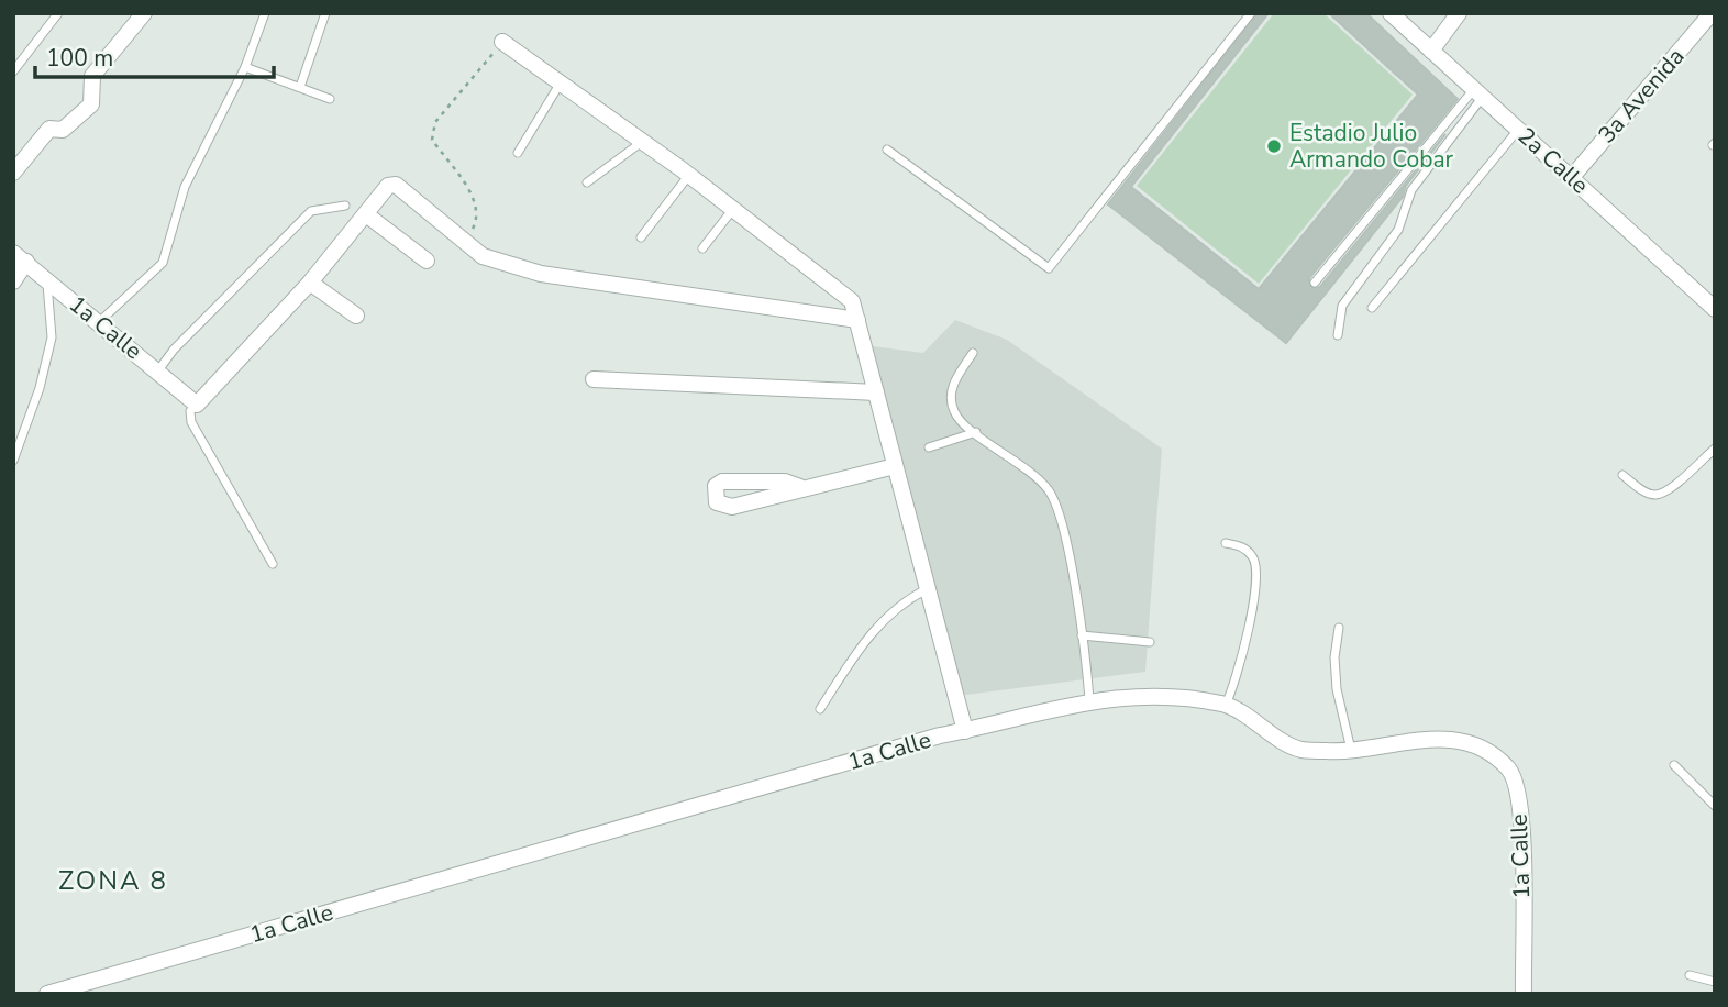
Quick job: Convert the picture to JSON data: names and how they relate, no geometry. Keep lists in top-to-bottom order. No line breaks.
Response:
{"streets":{"street":["3a Avenida","2a Calle","1a Calle"]},"crossings":[["3a Avenida","2a Calle"]],"districts":["ZONA 8"],"places":["Estadio Julio Armando Cobar"],"scale_bar":"100 m"}
